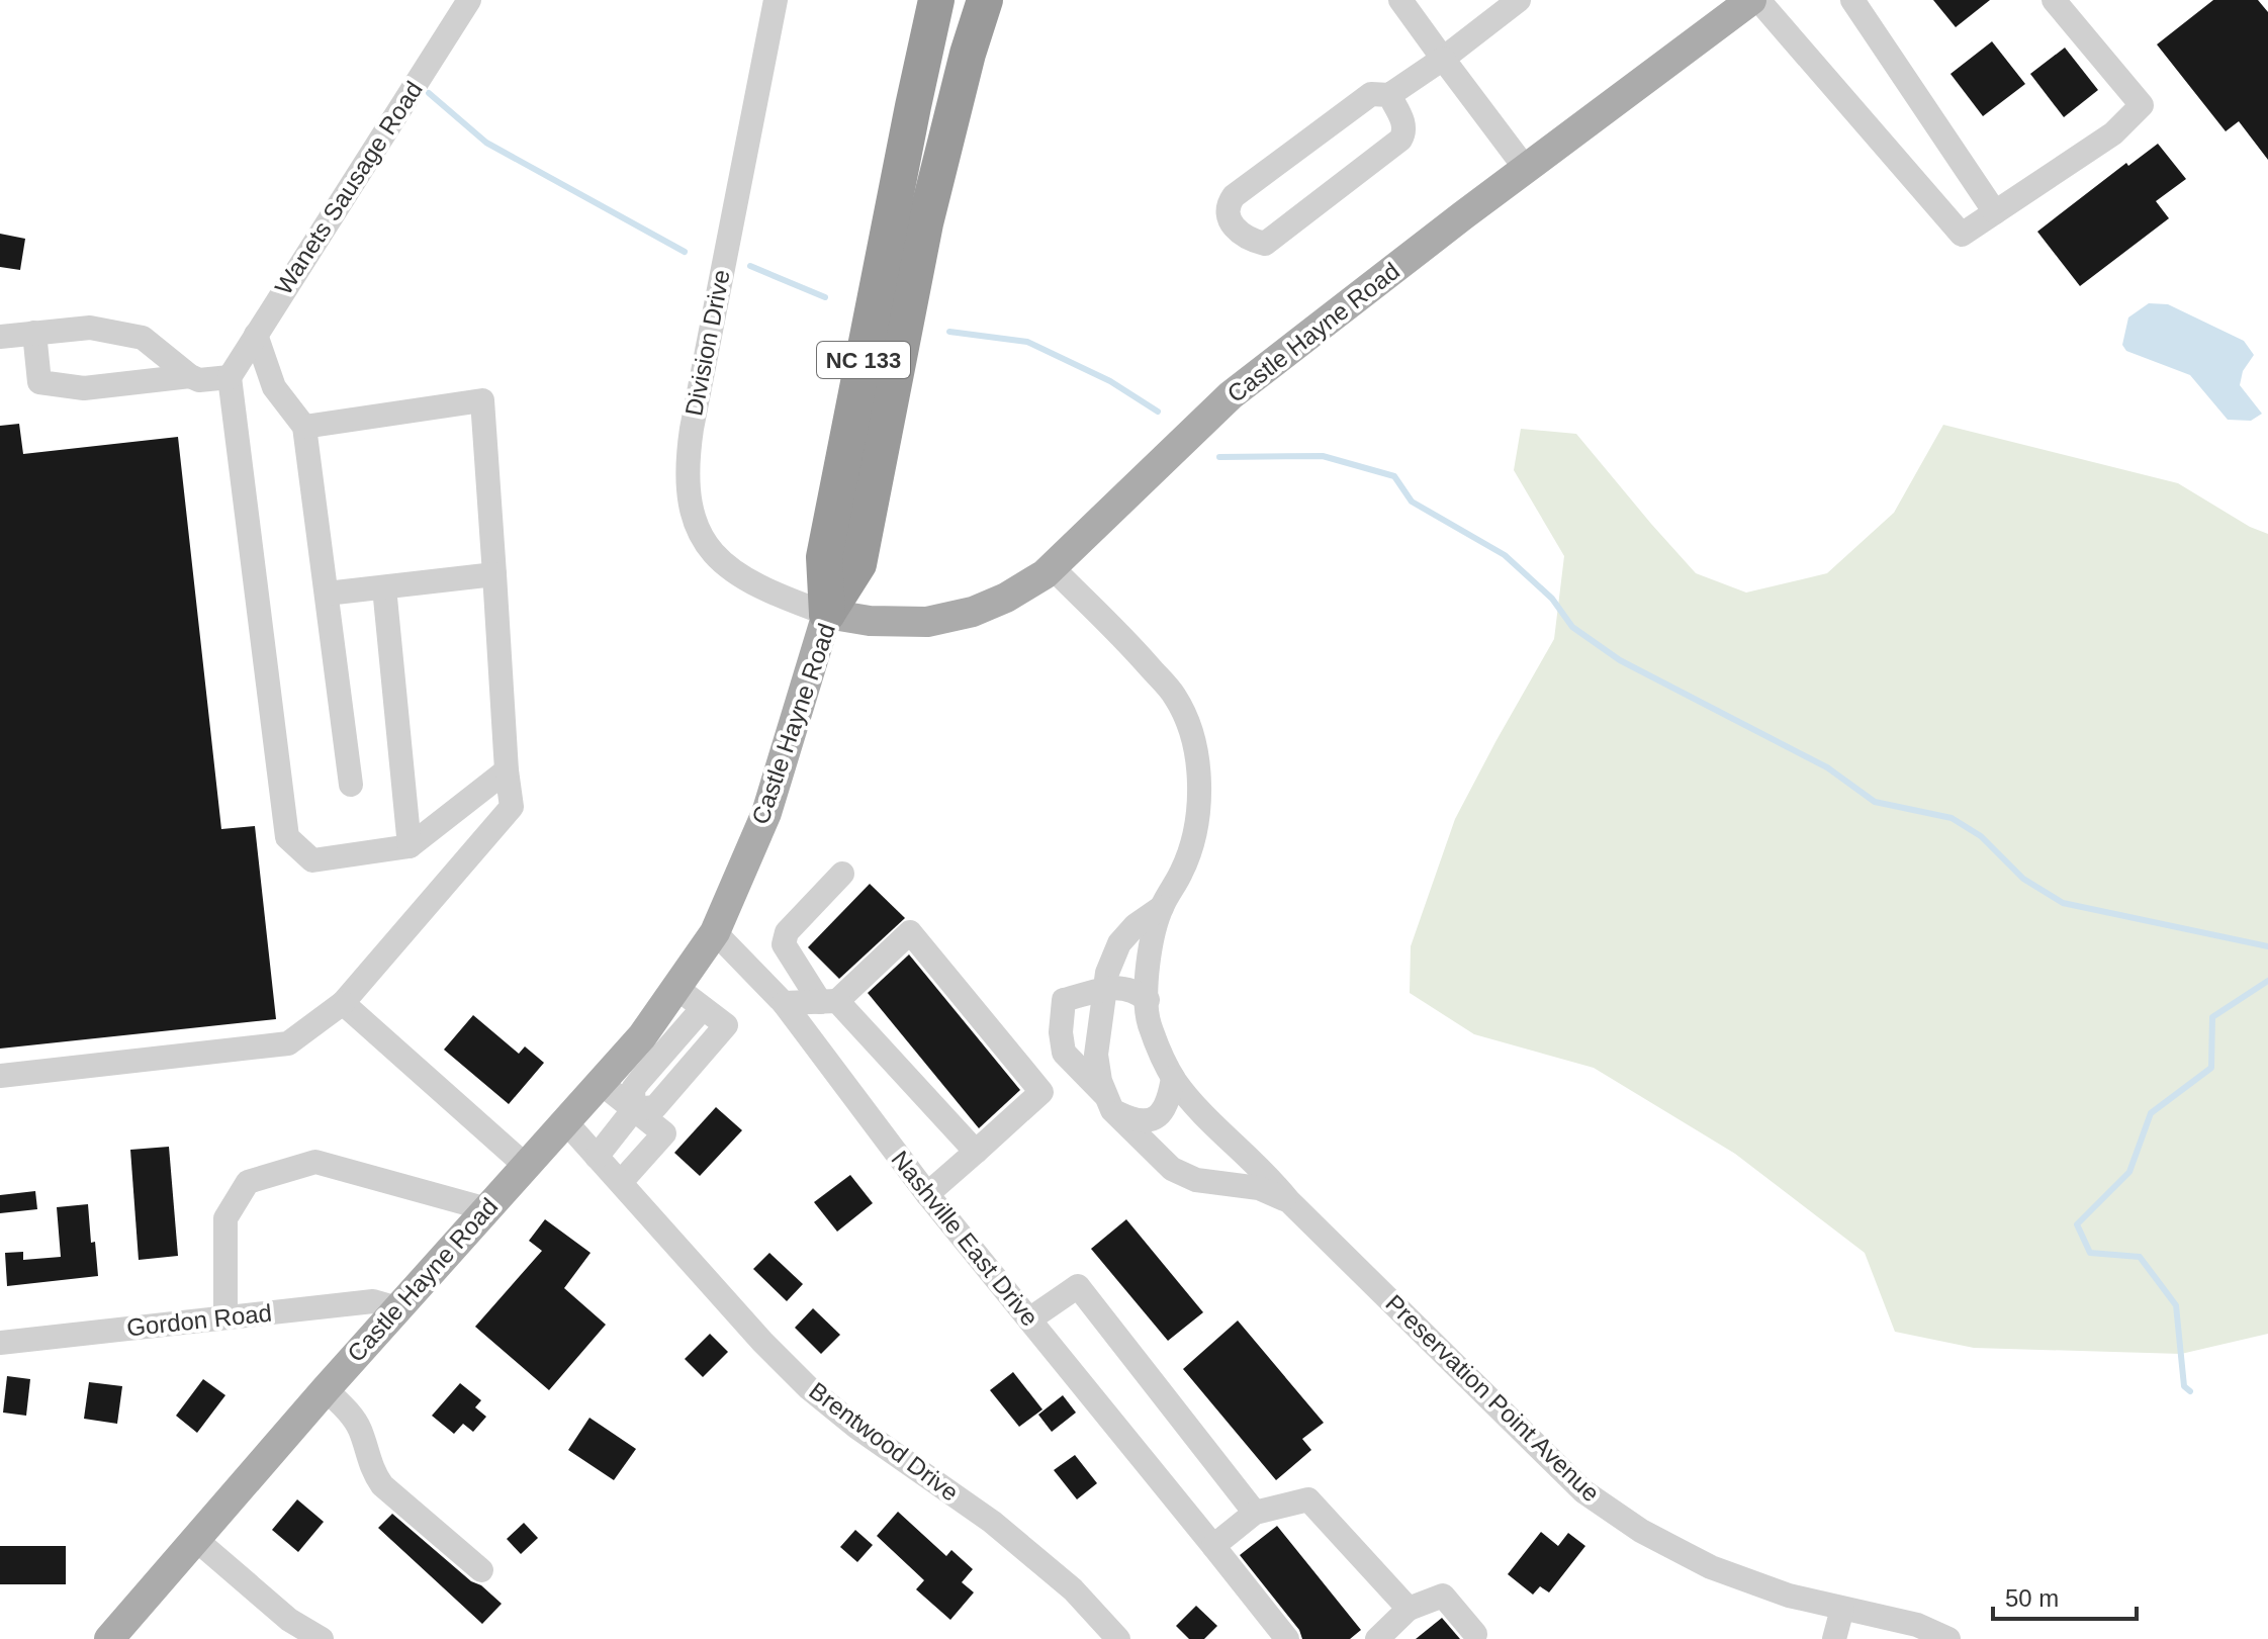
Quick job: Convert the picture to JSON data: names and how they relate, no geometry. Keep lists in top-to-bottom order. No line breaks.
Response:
{"streets":{"highway":["NC 133"],"main road":["Castle Hayne Road"],"street":["Wanets Sausage Road","Division Drive","Nashville East Drive","Gordon Road","Preservation Point Avenue","Brentwood Drive"]},"crossings":[["Castle Hayne Road","Division Drive"],["Castle Hayne Road","NC 133"],["Castle Hayne Road","Nashville East Drive"],["Castle Hayne Road","Gordon Road"],["Castle Hayne Road","Preservation Point Avenue"],["Castle Hayne Road","Brentwood Drive"],["Division Drive","NC 133"]],"scale_bar":"50 m"}
